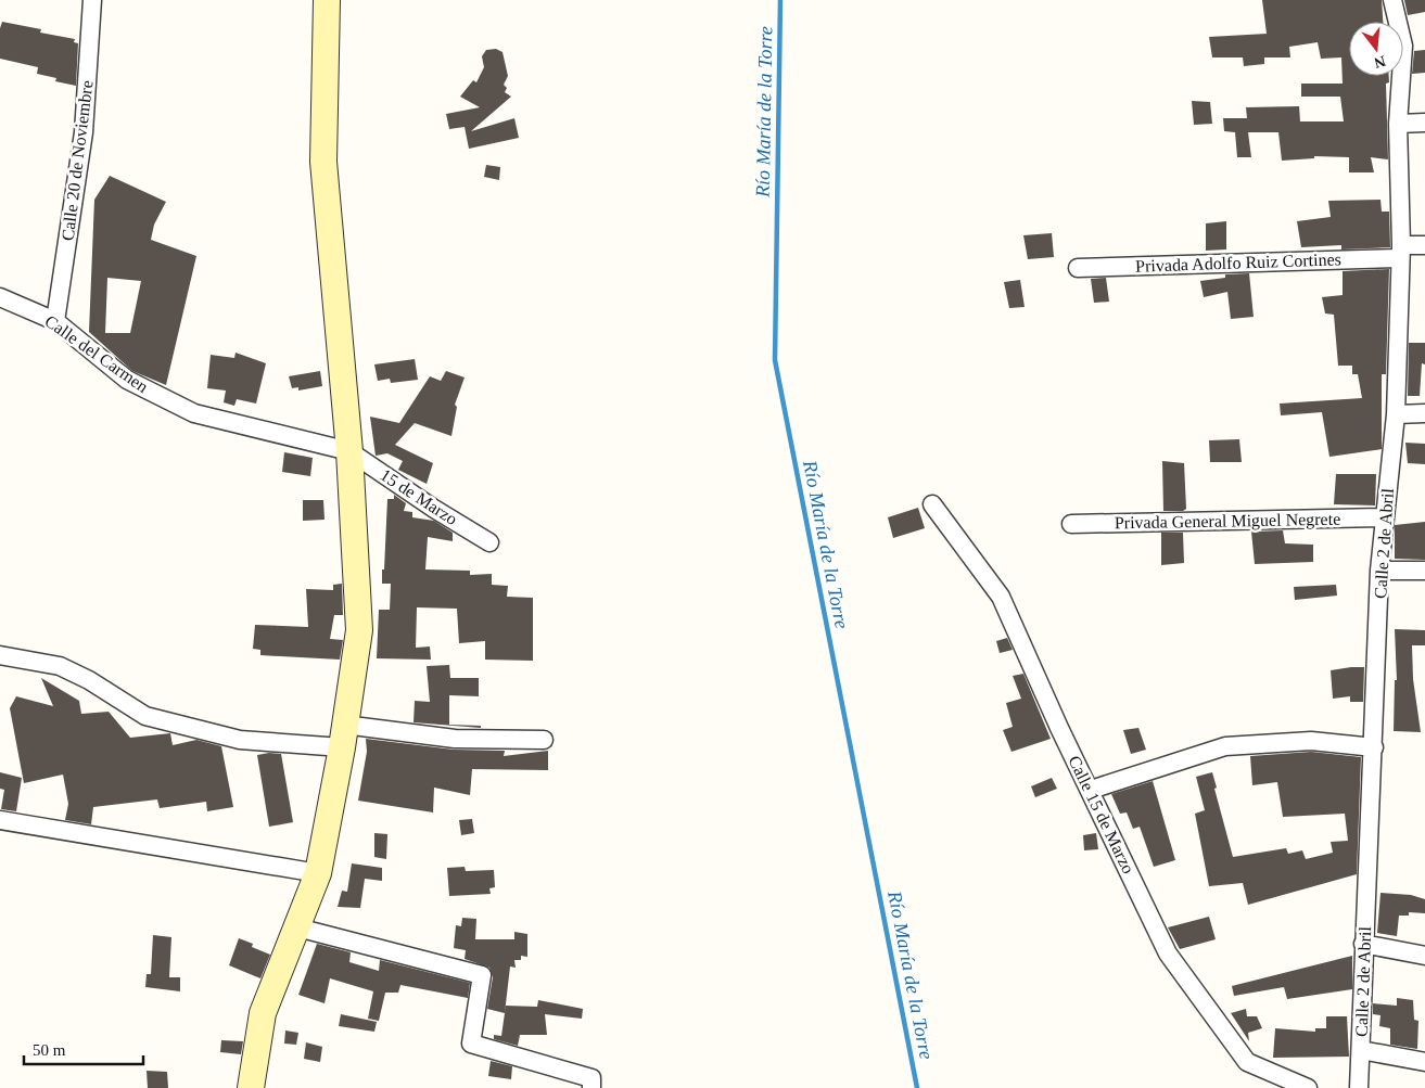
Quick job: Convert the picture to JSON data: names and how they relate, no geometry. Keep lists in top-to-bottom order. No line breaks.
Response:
{"streets":{"street":["Calle 20 de Noviembre","Privada Adolfo Ruiz Cortines","Calle del Carmen","15 de Marzo","Privada General Miguel Negrete","Calle 2 de Abril","Calle 15 de Marzo"]},"crossings":[["Calle 20 de Noviembre","Calle del Carmen"],["Privada Adolfo Ruiz Cortines","Calle 2 de Abril"],["Calle del Carmen","15 de Marzo"],["Privada General Miguel Negrete","Calle 2 de Abril"]],"water":["Río María de la Torre"],"scale_bar":"50 m","north":"bottom"}
